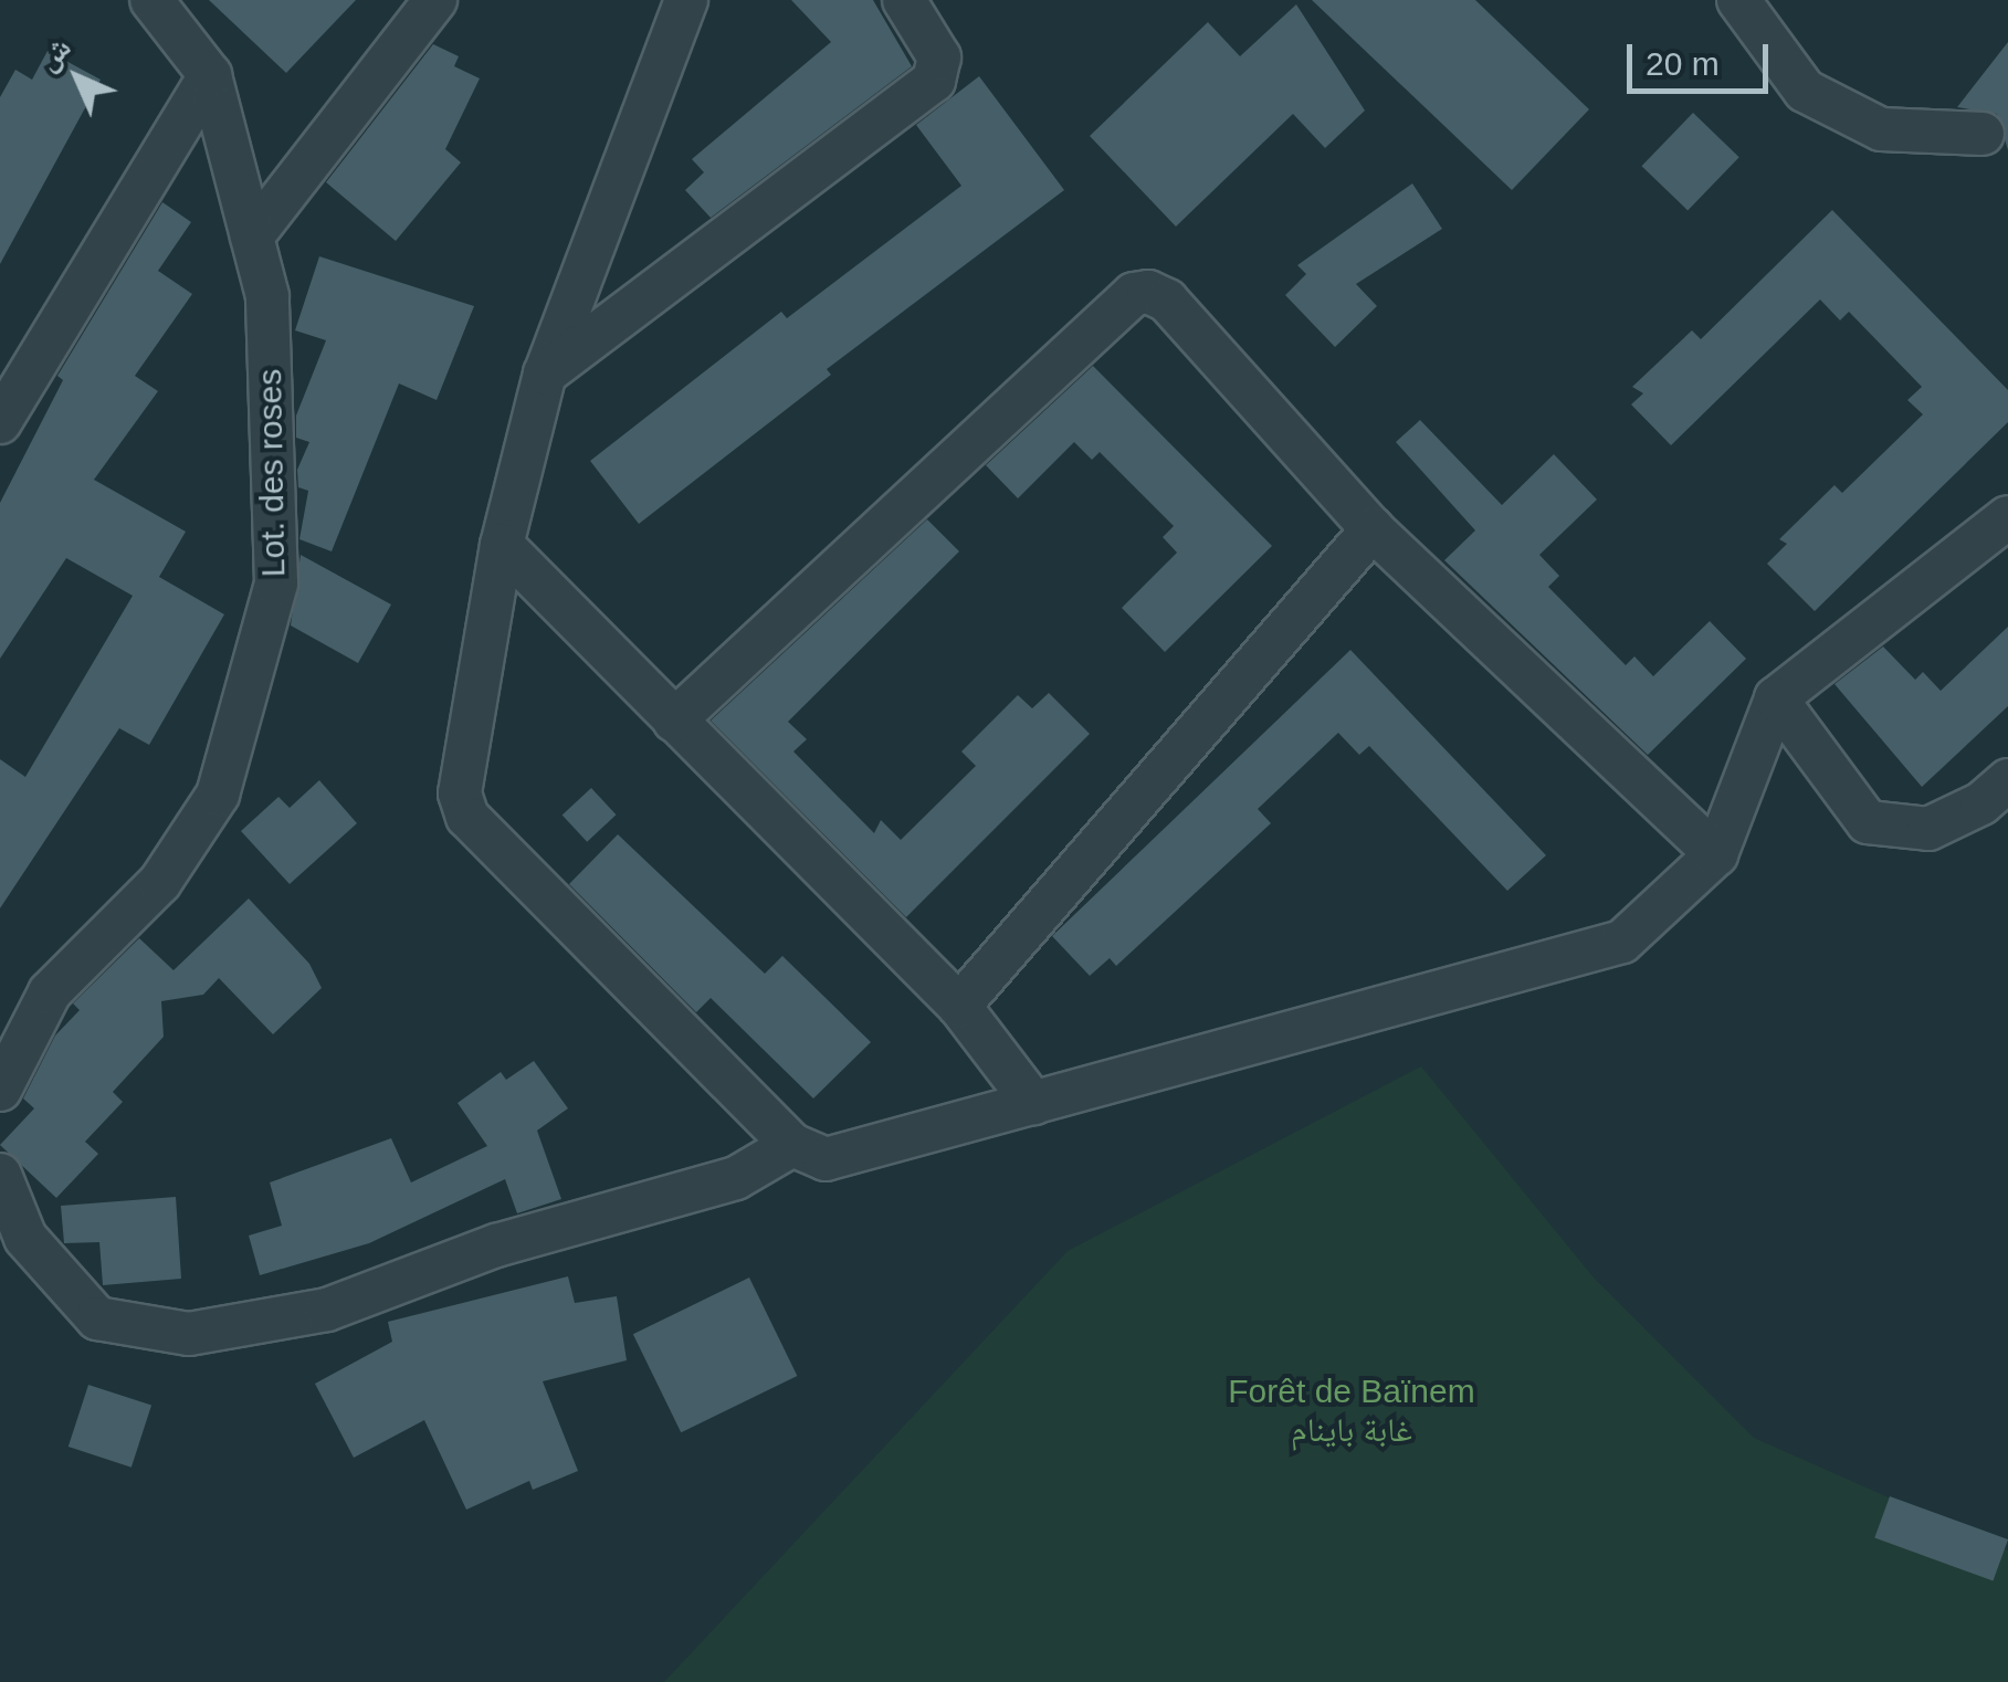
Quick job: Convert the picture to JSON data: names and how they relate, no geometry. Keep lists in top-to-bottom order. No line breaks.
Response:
{"streets":{"street":["Lot. des roses"]},"parks":["Forêt de Baïnem غابة باينام"],"scale_bar":"20 m","north":"top left"}
